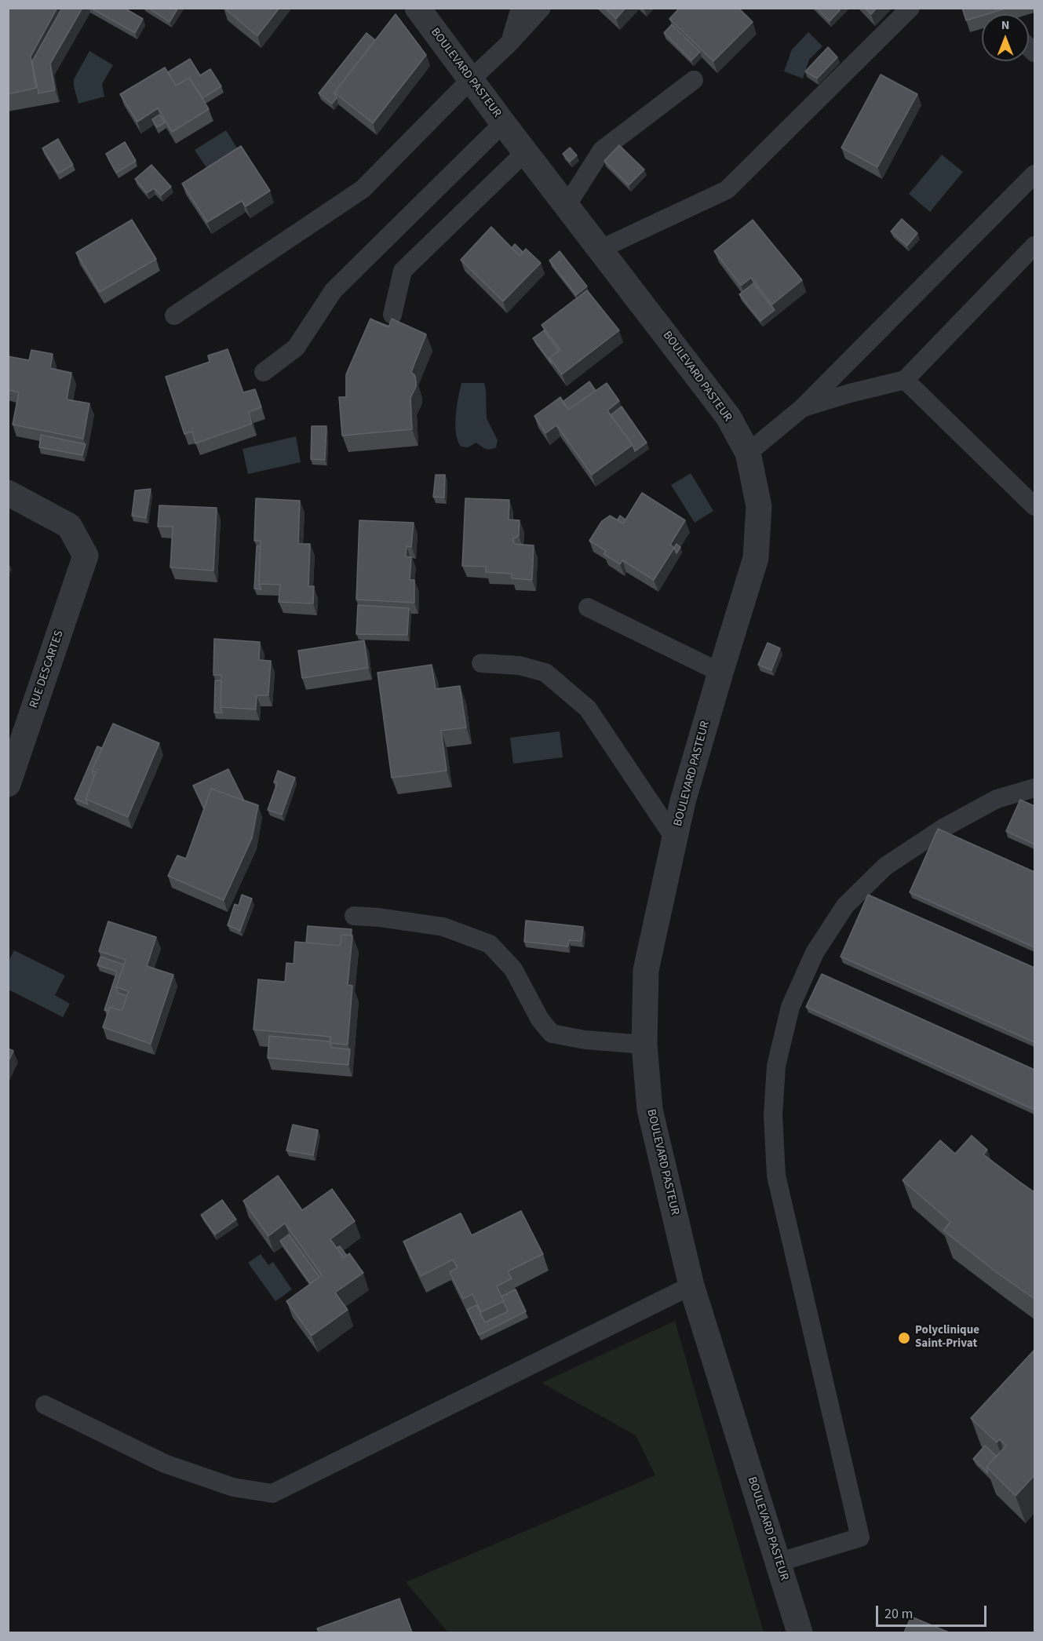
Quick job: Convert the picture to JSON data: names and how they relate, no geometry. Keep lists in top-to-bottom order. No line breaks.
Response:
{"streets":{"street":["BOULEVARD PASTEUR","RUE DESCARTES"]},"places":["Polyclinique Saint-Privat"],"scale_bar":"20 m","north":"top"}
